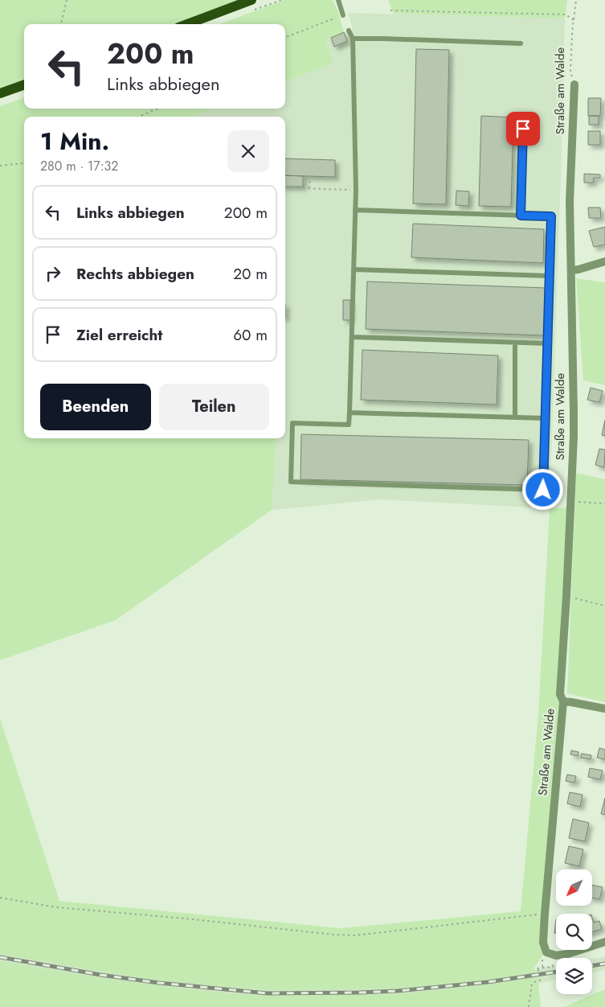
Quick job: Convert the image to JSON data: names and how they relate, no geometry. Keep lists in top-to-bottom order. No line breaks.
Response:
{"streets":{"street":["Straße am Walde"]},"north":"bottom left","page":{"turn":["200 m","Links abbiegen"],"heading":["1 Min.","280 m · 17:32"],"list":[{"name":"Links abbiegen","value":"200 m"},{"name":"Rechts abbiegen","value":"20 m"},{"name":"Ziel erreicht","value":"60 m"}],"buttons":["Beenden","Teilen"]}}
